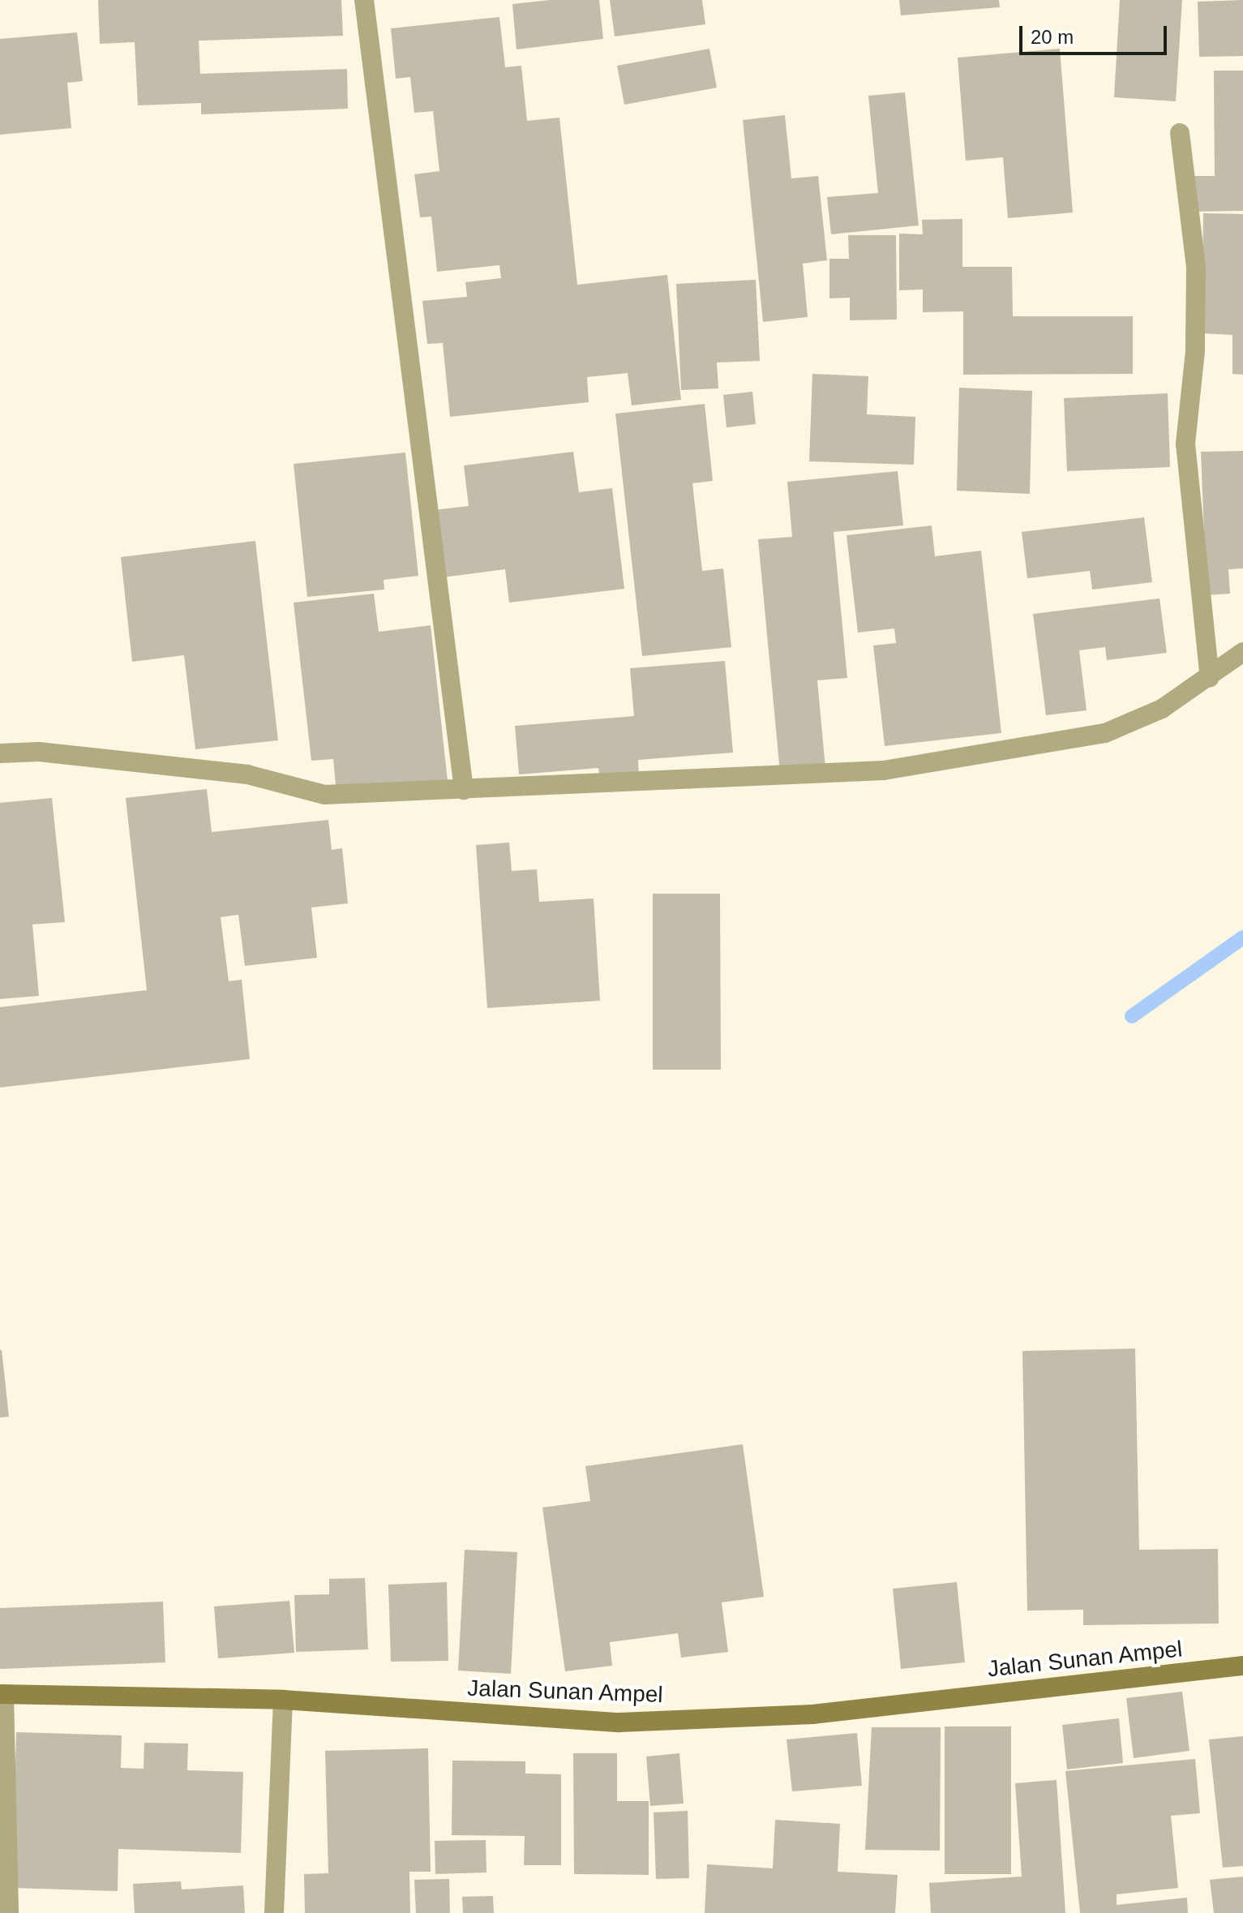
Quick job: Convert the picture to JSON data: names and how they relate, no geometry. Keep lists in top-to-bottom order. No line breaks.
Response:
{"streets":{"main road":["Jalan Sunan Ampel"]},"scale_bar":"20 m"}
